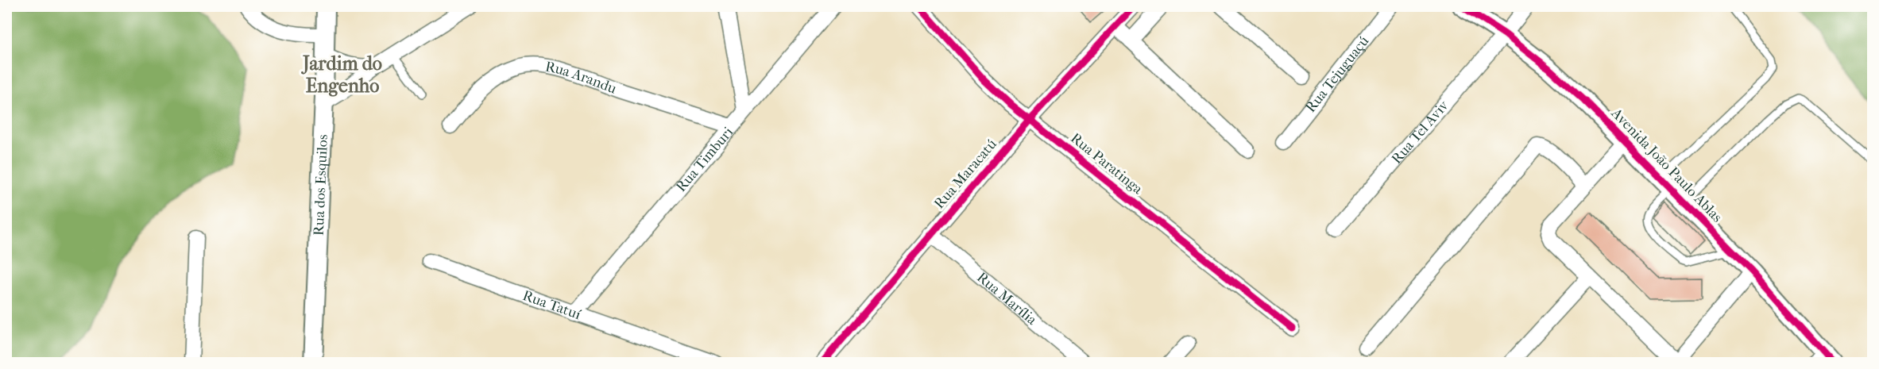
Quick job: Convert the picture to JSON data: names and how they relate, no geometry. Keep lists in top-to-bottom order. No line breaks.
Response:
{"streets":{"street":["Rua Tejuguaçú","Rua Arandu","Rua Tel Aviv","Rua Timburi","Rua Paratinga","Avenida João Paulo Ablas","Rua Maracatú","Rua dos Esquilos","Rua Marília","Rua Tatuí"]},"crossings":[["Rua Arandu","Rua Timburi"],["Rua Tel Aviv","Avenida João Paulo Ablas"],["Rua Timburi","Rua Tatuí"],["Rua Paratinga","Rua Maracatú"],["Rua Maracatú","Rua Marília"]],"districts":["Jardim do Engenho"]}
